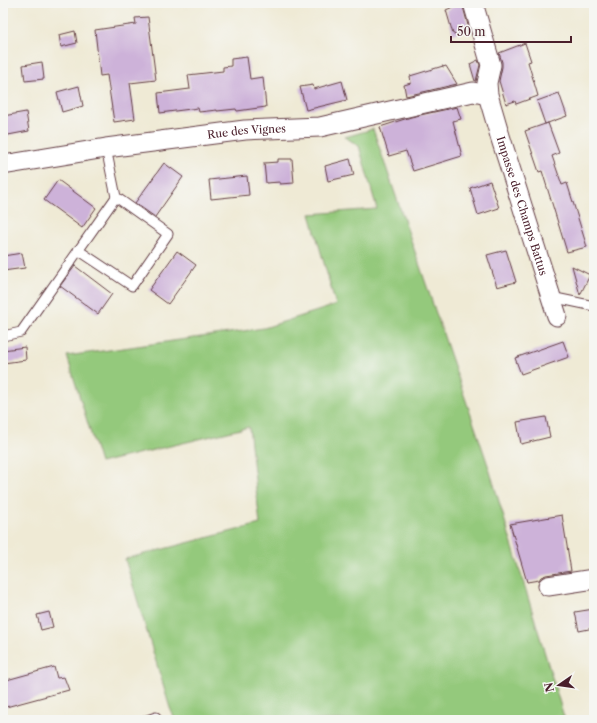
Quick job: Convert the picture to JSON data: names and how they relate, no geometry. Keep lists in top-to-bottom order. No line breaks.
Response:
{"streets":{"street":["Rue des Vignes","Impasse des Champs Battus"]},"crossings":[["Rue des Vignes","Impasse des Champs Battus"]],"scale_bar":"50 m","north":"left"}
